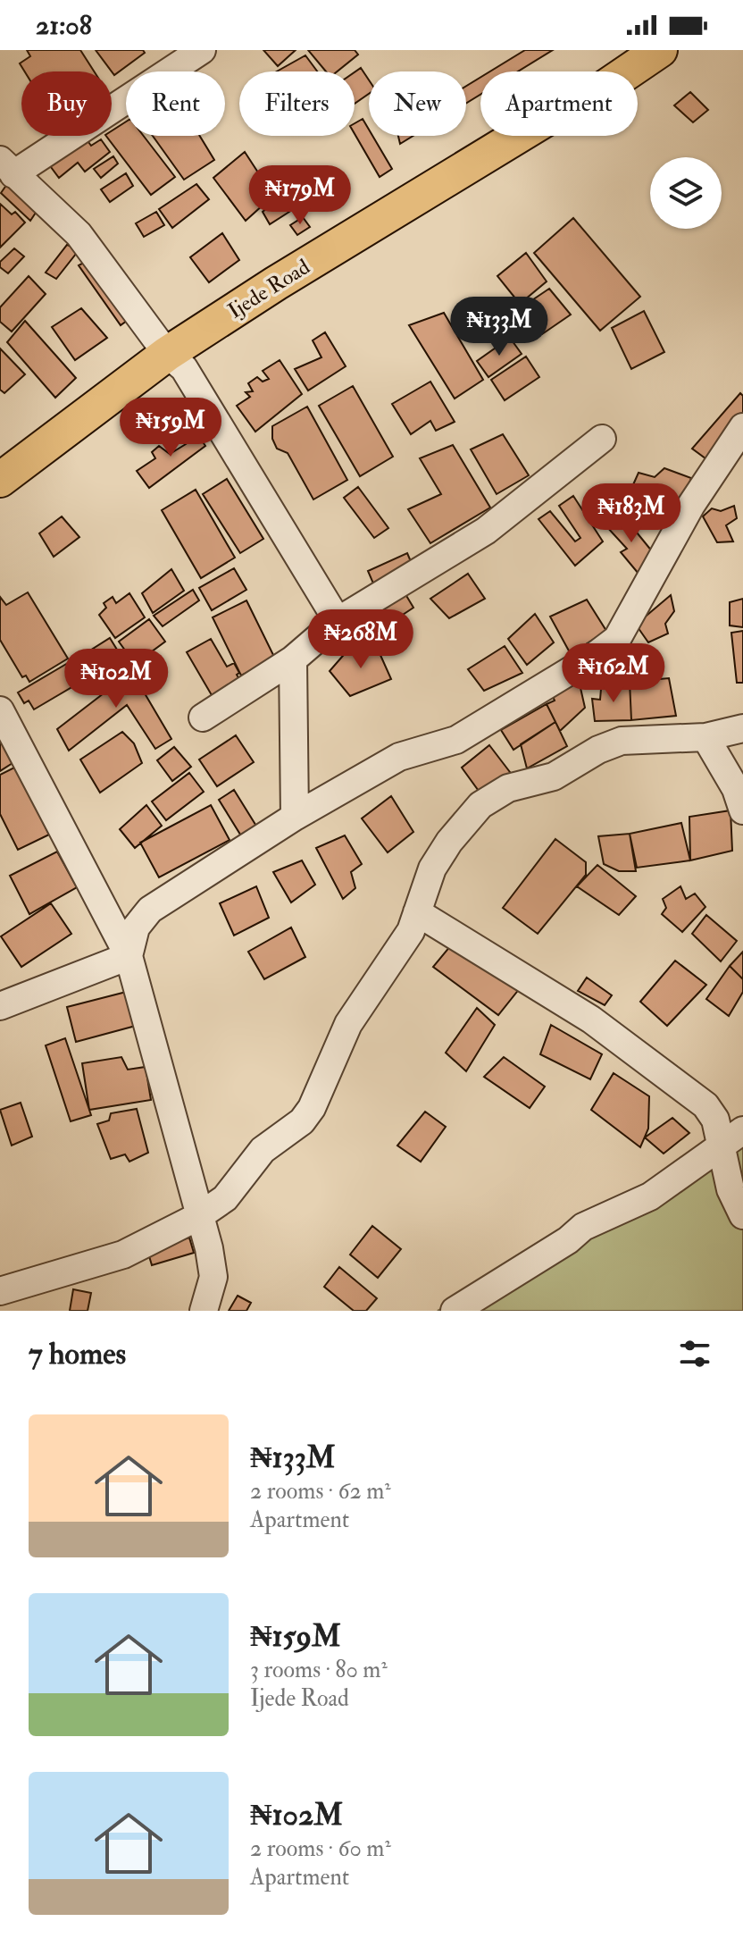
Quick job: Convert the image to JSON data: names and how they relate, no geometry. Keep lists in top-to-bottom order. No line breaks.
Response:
{"streets":{"main road":["Ijede Road"]},"page":{"status":"21:08","chip":["Buy","Rent","Filters","New","Apartment"],"price":["₦179M","₦133M","₦159M","₦183M","₦268M","₦162M","₦102M"],"heading":"7 homes","list":[{"name":"₦133M","note":"2 rooms · 62 m² · Apartment"},{"name":"₦159M","note":"3 rooms · 80 m² · Ijede Road"},{"name":"₦102M","note":"2 rooms · 60 m² · Apartment"}]}}
